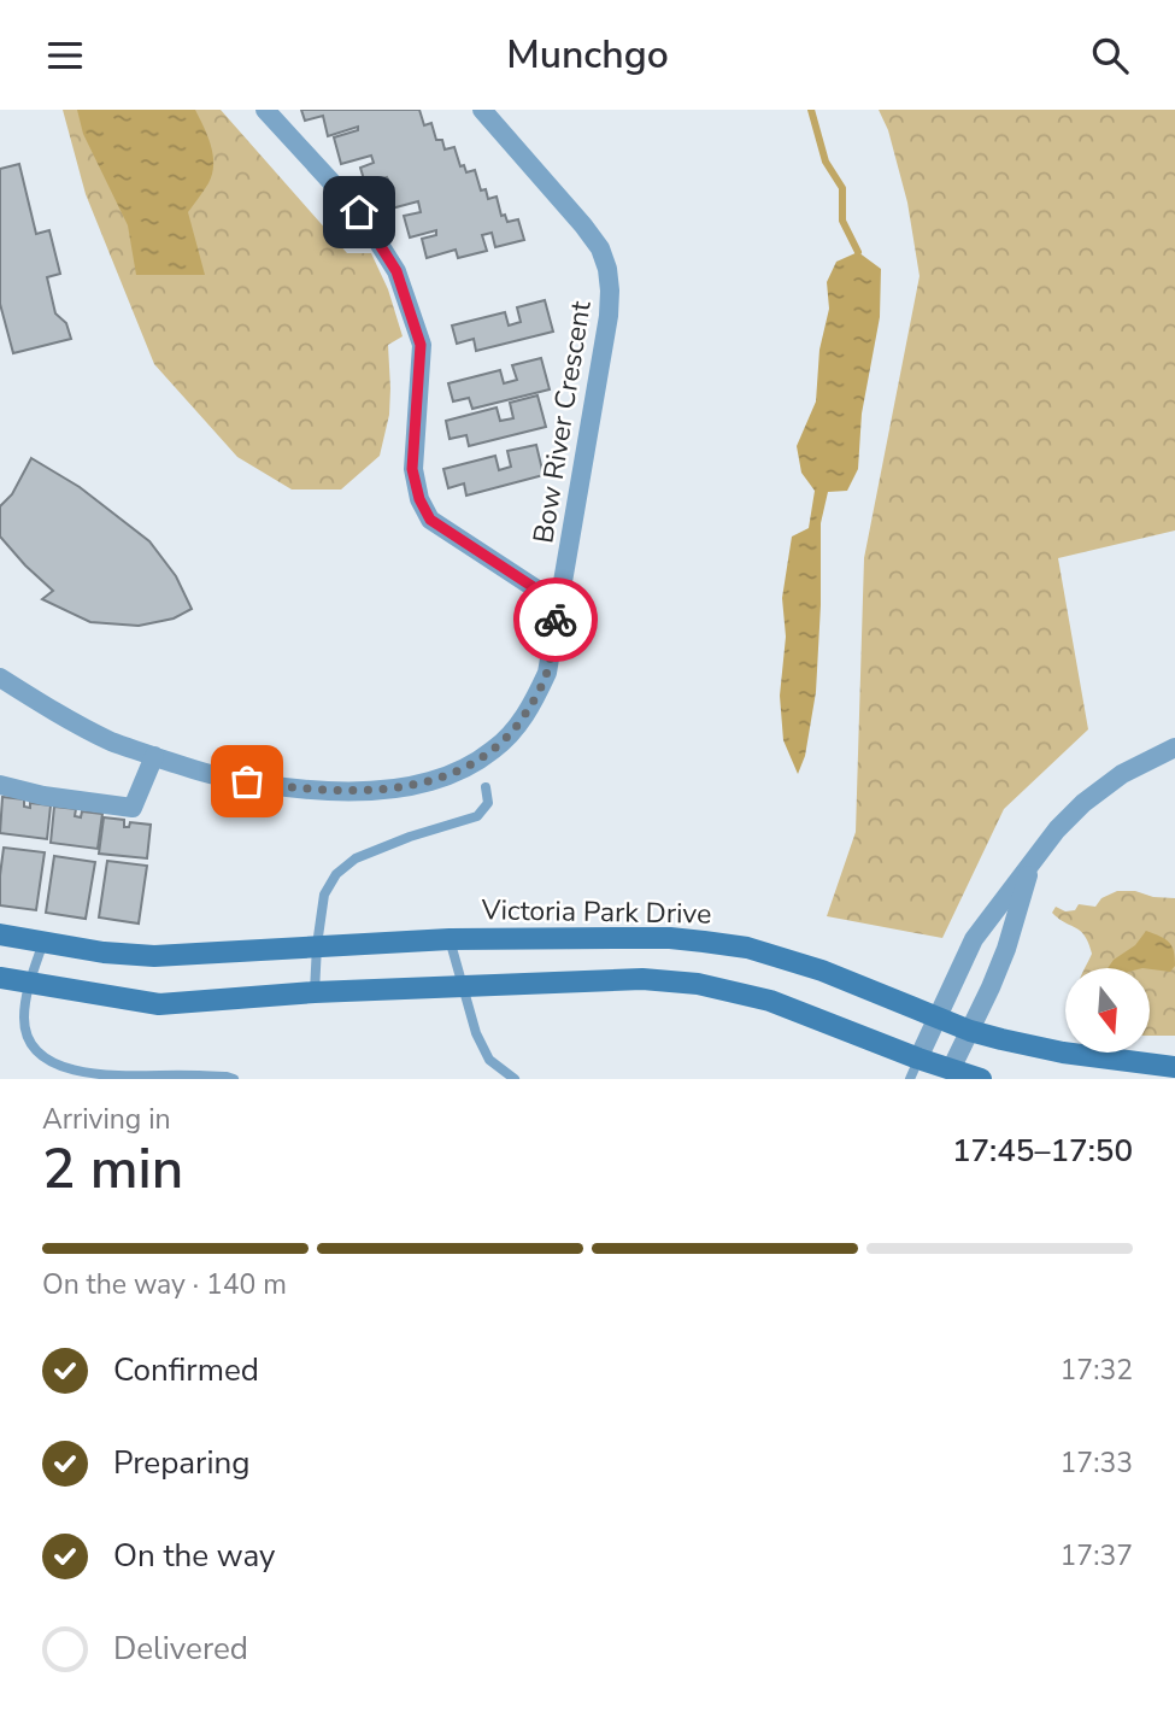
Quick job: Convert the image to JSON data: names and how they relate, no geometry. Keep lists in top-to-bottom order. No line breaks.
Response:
{"streets":{"street":["Bow River Crescent","Victoria Park Drive"]},"north":"bottom","page":{"header":"Munchgo","heading":["2 min","Arriving in","17:45–17:50"],"bar":"On the way · 140 m","list":[["Confirmed","17:32"],["Preparing","17:33"],["On the way","17:37"],"Delivered"]}}
